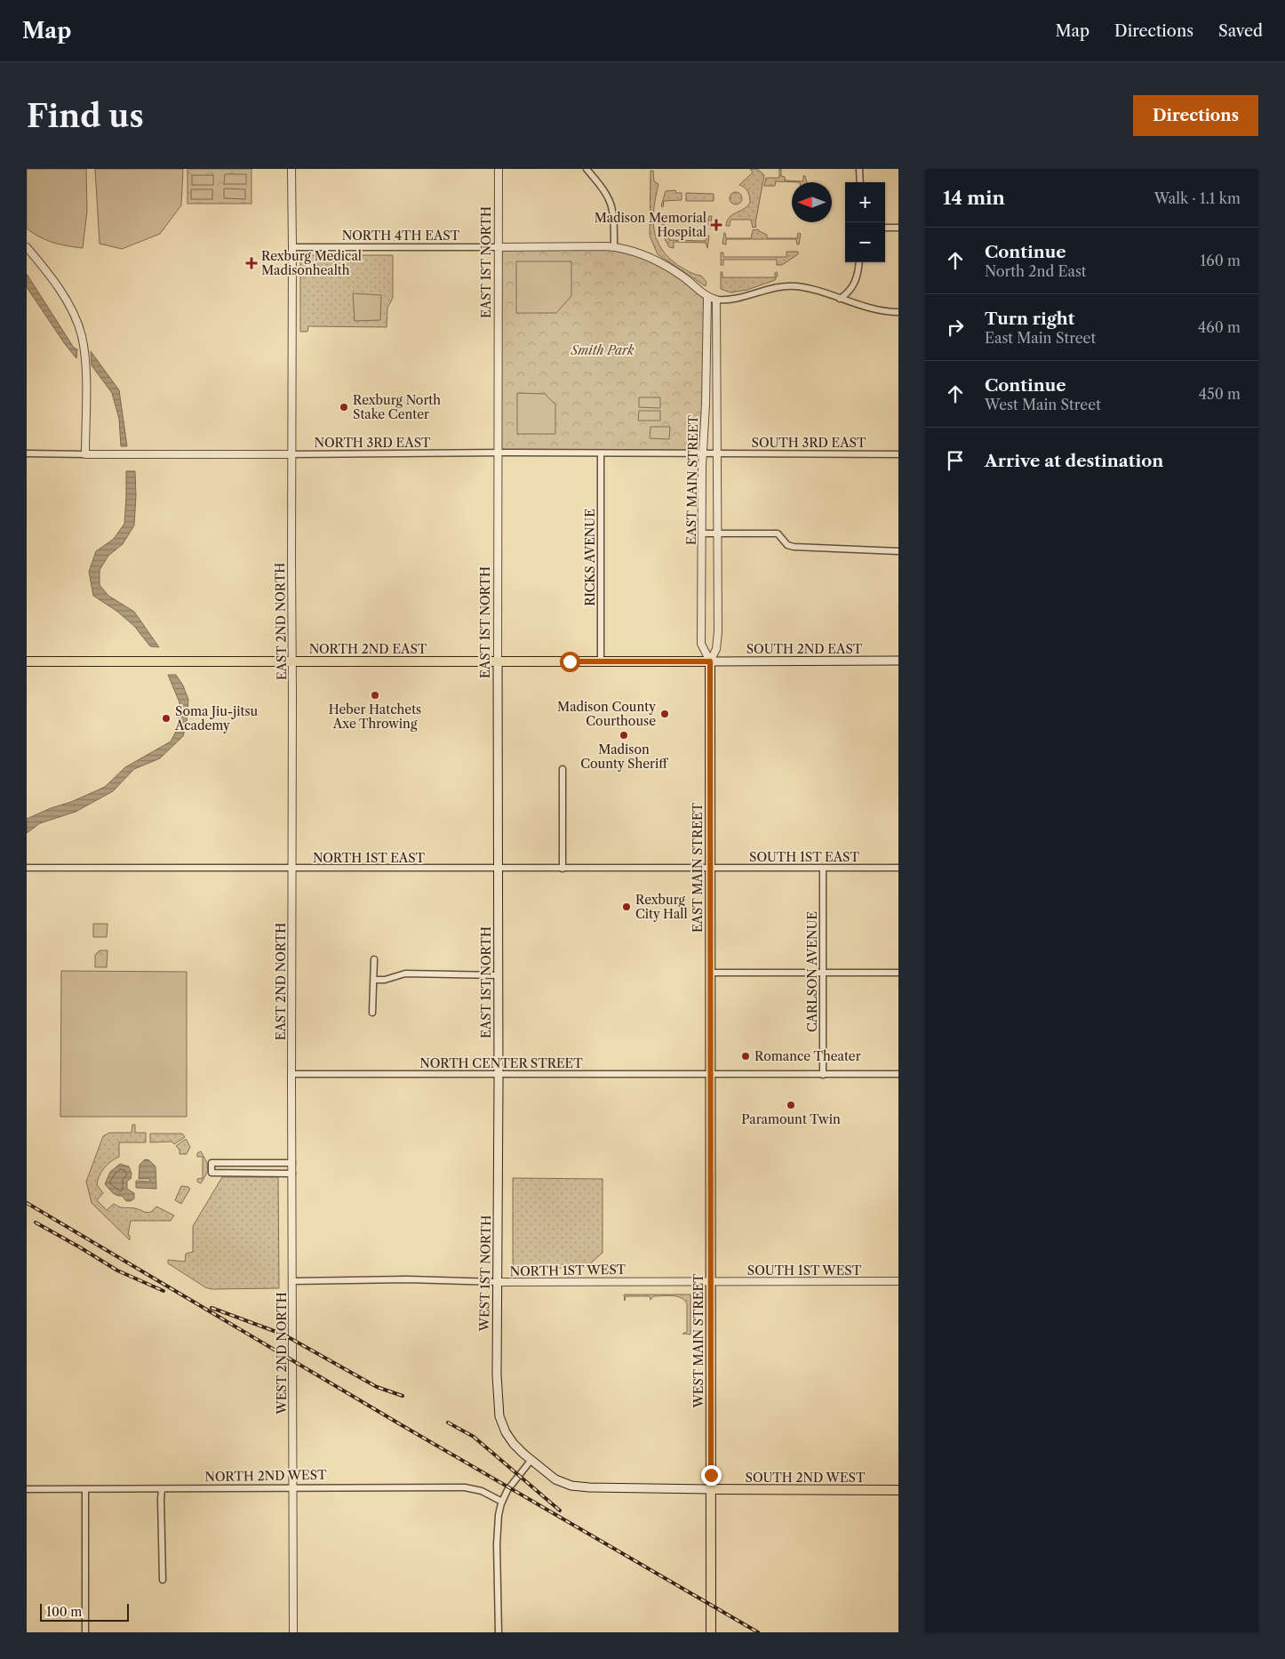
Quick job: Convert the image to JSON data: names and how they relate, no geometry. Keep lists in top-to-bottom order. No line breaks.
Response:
{"streets":{"main road":["EAST 1ST NORTH","EAST MAIN STREET","NORTH 2ND EAST","SOUTH 2ND EAST","WEST 1ST NORTH","WEST MAIN STREET","SOUTH 2ND WEST"],"street":["NORTH 4TH EAST","NORTH 3RD EAST","SOUTH 3RD EAST","RICKS AVENUE","EAST 2ND NORTH","SOUTH 1ST EAST","NORTH 1ST EAST","CARLSON AVENUE","NORTH CENTER STREET","NORTH 1ST WEST","SOUTH 1ST WEST","WEST 2ND NORTH","NORTH 2ND WEST"]},"crossings":[["NORTH 4TH EAST","EAST 1ST NORTH"],["NORTH 4TH EAST","EAST MAIN STREET"],["NORTH 4TH EAST","EAST 2ND NORTH"],["EAST 1ST NORTH","NORTH 3RD EAST"],["EAST 1ST NORTH","NORTH 2ND EAST"],["EAST 1ST NORTH","NORTH 1ST EAST"],["EAST 1ST NORTH","NORTH CENTER STREET"],["EAST 1ST NORTH","WEST 1ST NORTH"],["NORTH 3RD EAST","SOUTH 3RD EAST"],["NORTH 3RD EAST","EAST MAIN STREET"],["NORTH 3RD EAST","RICKS AVENUE"],["NORTH 3RD EAST","EAST 2ND NORTH"],["SOUTH 3RD EAST","EAST MAIN STREET"],["EAST MAIN STREET","NORTH 2ND EAST"],["EAST MAIN STREET","SOUTH 2ND EAST"],["EAST MAIN STREET","SOUTH 1ST EAST"],["EAST MAIN STREET","NORTH 1ST EAST"],["EAST MAIN STREET","NORTH CENTER STREET"],["EAST MAIN STREET","WEST MAIN STREET"],["RICKS AVENUE","NORTH 2ND EAST"],["EAST 2ND NORTH","NORTH 2ND EAST"],["EAST 2ND NORTH","NORTH 1ST EAST"],["EAST 2ND NORTH","NORTH CENTER STREET"],["EAST 2ND NORTH","WEST 2ND NORTH"],["NORTH 2ND EAST","SOUTH 2ND EAST"],["SOUTH 1ST EAST","NORTH 1ST EAST"],["SOUTH 1ST EAST","CARLSON AVENUE"],["CARLSON AVENUE","NORTH CENTER STREET"],["NORTH CENTER STREET","WEST 1ST NORTH"],["NORTH CENTER STREET","WEST MAIN STREET"],["NORTH CENTER STREET","WEST 2ND NORTH"],["NORTH 1ST WEST","SOUTH 1ST WEST"],["NORTH 1ST WEST","WEST 1ST NORTH"],["NORTH 1ST WEST","WEST MAIN STREET"],["NORTH 1ST WEST","WEST 2ND NORTH"],["SOUTH 1ST WEST","WEST MAIN STREET"],["WEST 1ST NORTH","WEST MAIN STREET"],["WEST 1ST NORTH","SOUTH 2ND WEST"],["WEST MAIN STREET","SOUTH 2ND WEST"],["WEST 2ND NORTH","NORTH 2ND WEST"]],"parks":["Smith Park"],"places":{"health":["Madison Memorial Hospital","Rexburg Medical Madisonhealth"],"other":["Rexburg North Stake Center","Heber Hatchets Axe Throwing","Madison County Courthouse","Soma Jiu-jitsu Academy","Madison County Sheriff","Rexburg City Hall","Romance Theater","Paramount Twin"]},"scale_bar":"100 m","north":"left","page":{"header":"Map","nav":["Map","Directions","Saved"],"buttons":"Directions","title":"Find us","heading":["14 min","Walk · 1.1 km"],"map_buttons":["+","−"],"list":[["Continue","North 2nd East","160 m"],["Turn right","East Main Street","460 m"],["Continue","West Main Street","450 m"],"Arrive at destination"],"scale":"100 m"}}
